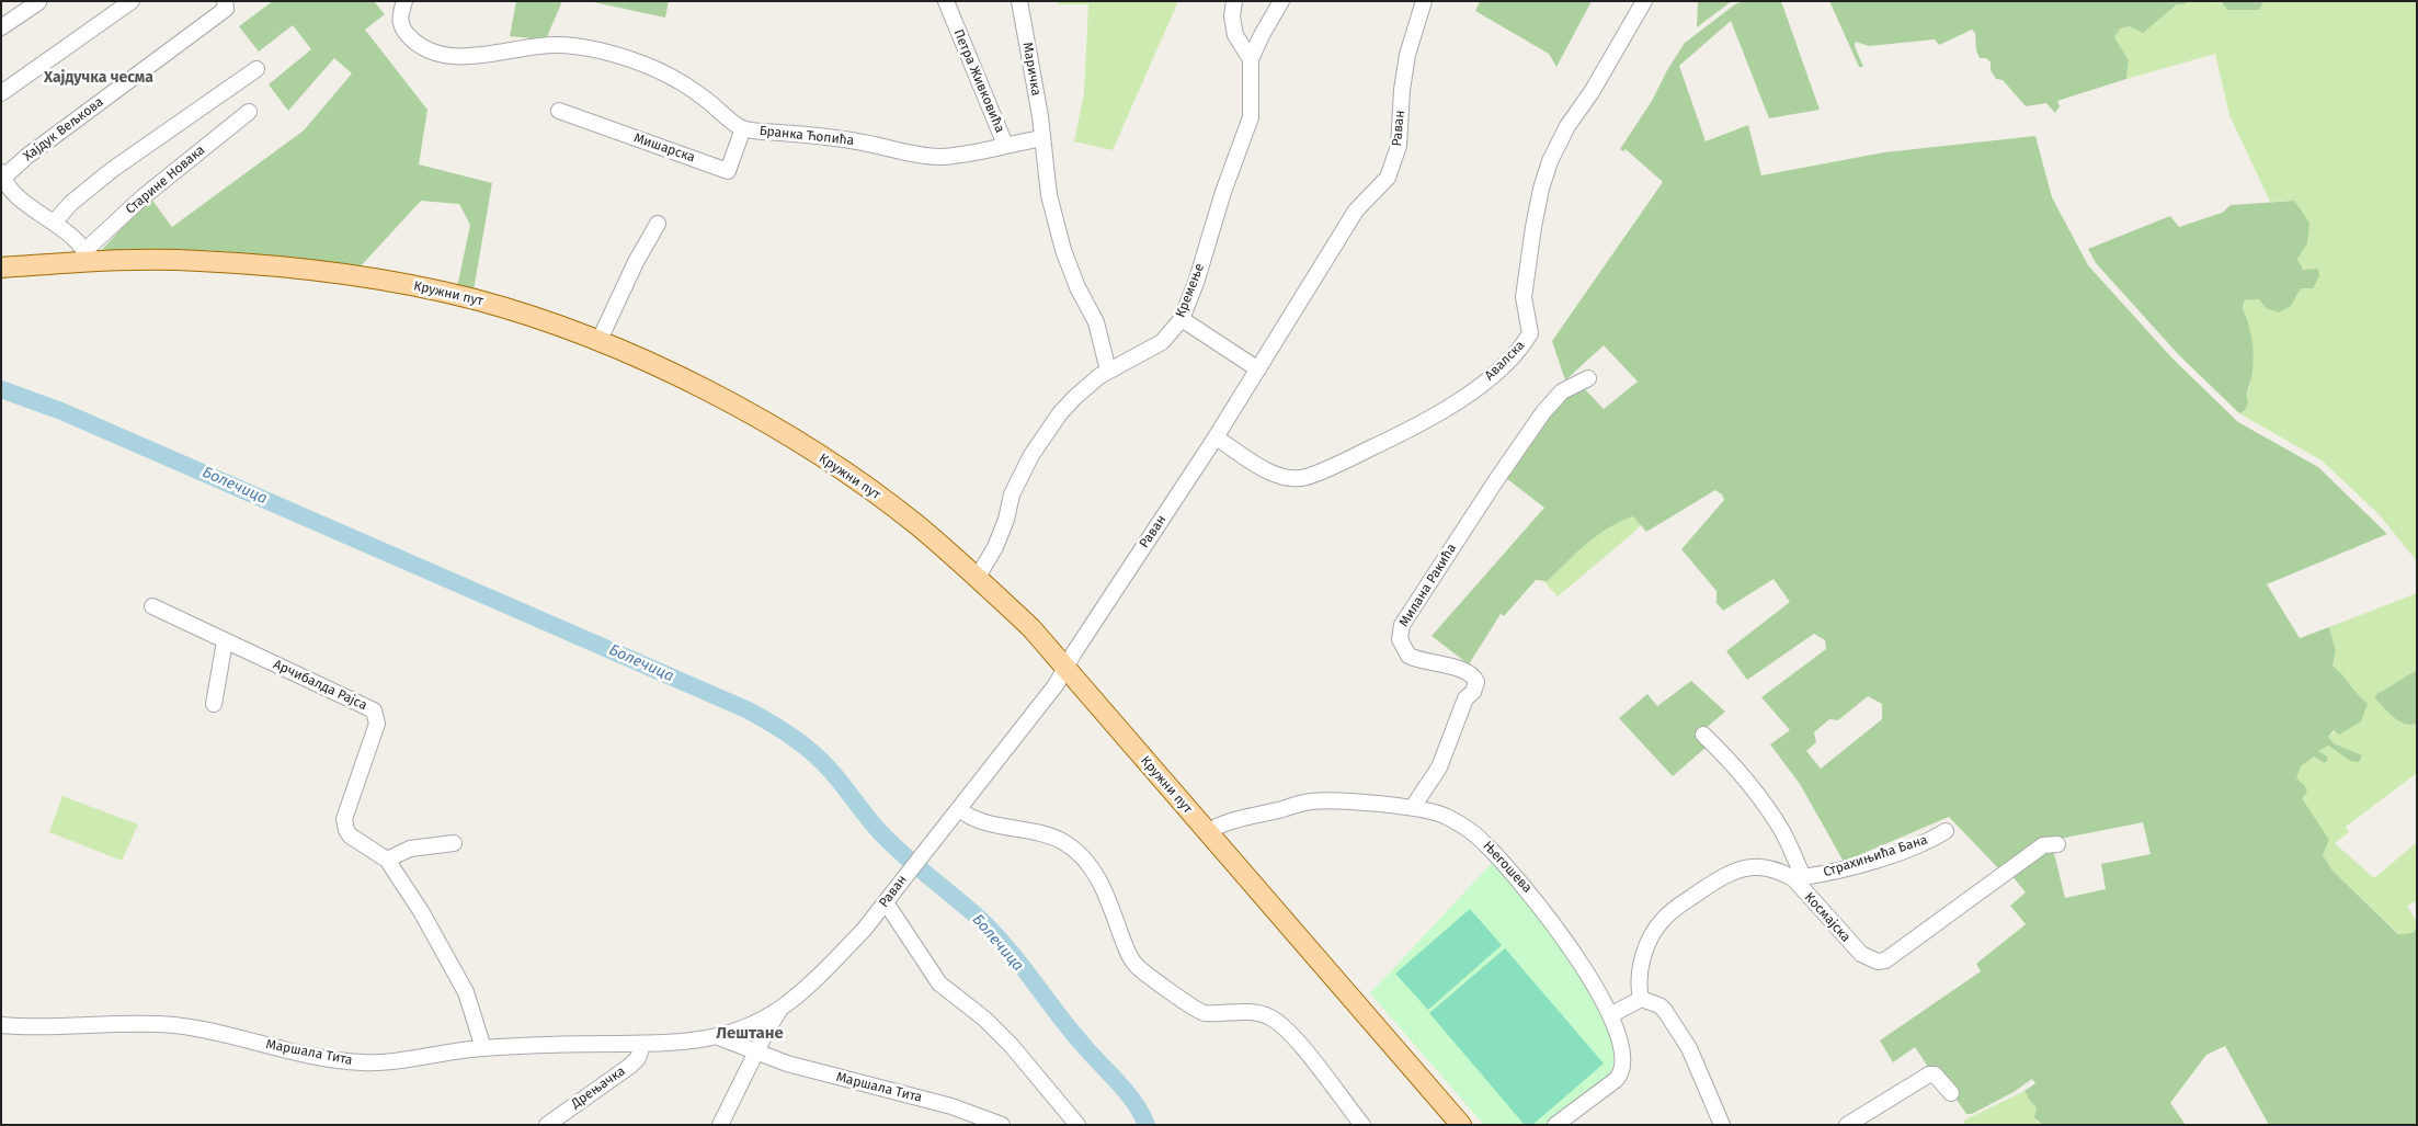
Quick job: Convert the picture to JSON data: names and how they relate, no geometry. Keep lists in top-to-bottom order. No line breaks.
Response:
{"streets":{"main road":["Кружни пут"],"street":["Маричка","Петра Живковића","Раван","Хајдук Вељкова","Бранка Ћопића","Мишарска","Старине Новака","Кремење","Авалска","Милана Ракића","Арчибалда Рајса","Страхињића Бана","Његошева","Космајска","Маршала Тита","Дрењачка"]},"crossings":[["Маричка","Петра Живковића"],["Петра Живковића","Бранка Ћопића"],["Раван","Кружни пут"],["Раван","Авалска"],["Раван","Маршала Тита"],["Бранка Ћопића","Мишарска"],["Старине Новака","Кружни пут"],["Кремење","Кружни пут"],["Кружни пут","Његошева"],["Милана Ракића","Његошева"],["Арчибалда Рајса","Маршала Тита"],["Страхињића Бана","Космајска"],["Маршала Тита","Дрењачка"]],"districts":["Хајдучка чесма","Лештане"],"water":["Болечица"]}
